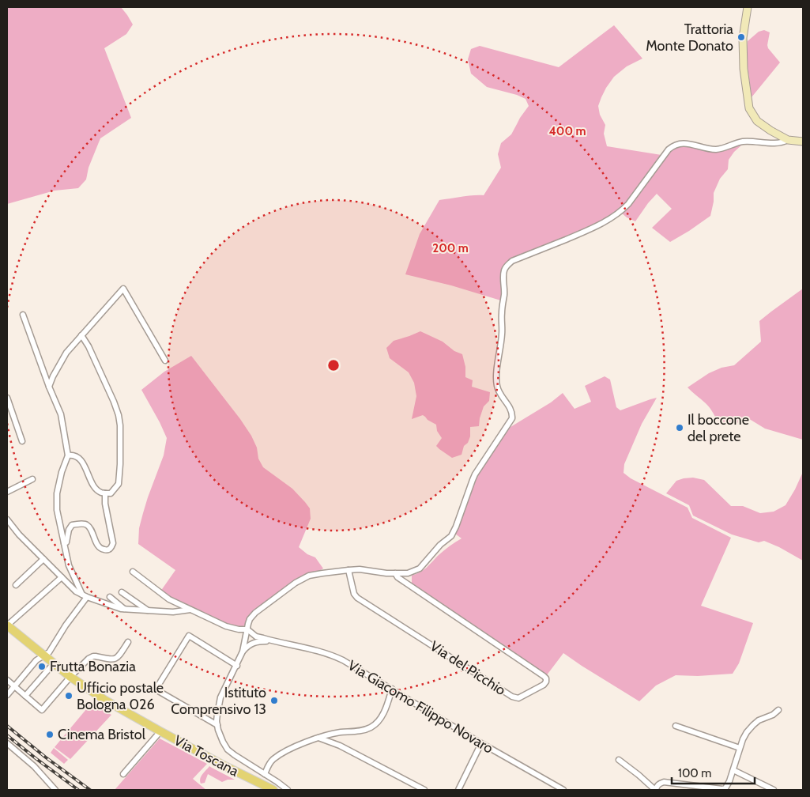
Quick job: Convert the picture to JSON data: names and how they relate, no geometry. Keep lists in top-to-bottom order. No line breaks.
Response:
{"streets":{"main road":["Via Toscana"],"street":["Via del Picchio","Via Giacomo Filippo Novaro"]},"places":["Trattoria Monte Donato","Il boccone del prete","Frutta Bonazia","Ufficio postale Bologna 026","Istituto Comprensivo 13","Cinema Bristol"],"scale_bar":"100 m","rings":["400 m","200 m"]}
